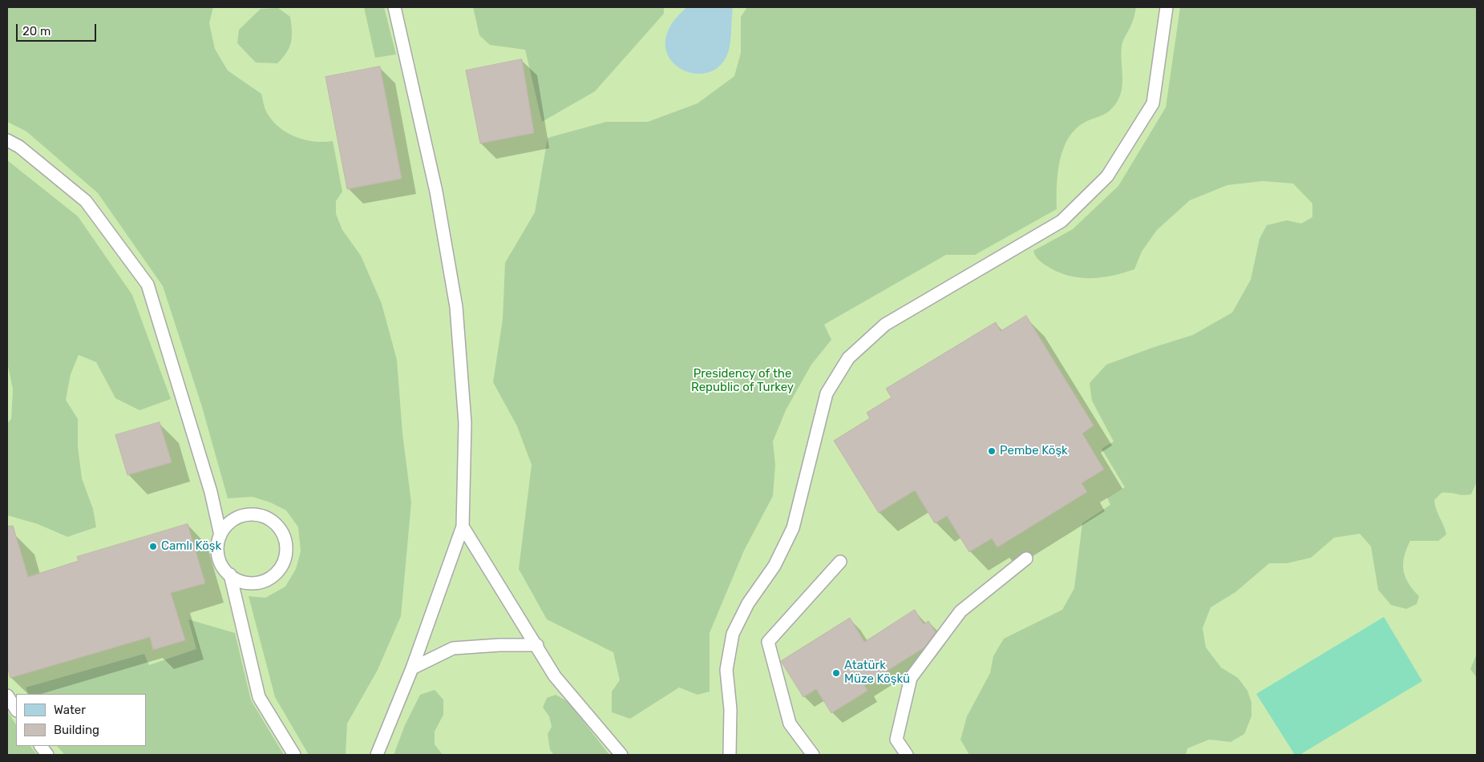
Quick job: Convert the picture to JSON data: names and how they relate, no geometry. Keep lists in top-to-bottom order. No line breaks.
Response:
{"parks":["Presidency of the Republic of Turkey"],"places":["Pembe Köşk","Camlı Köşk","Atatürk Müze Köşkü"],"legend":["Water","Building"],"scale_bar":"20 m"}
